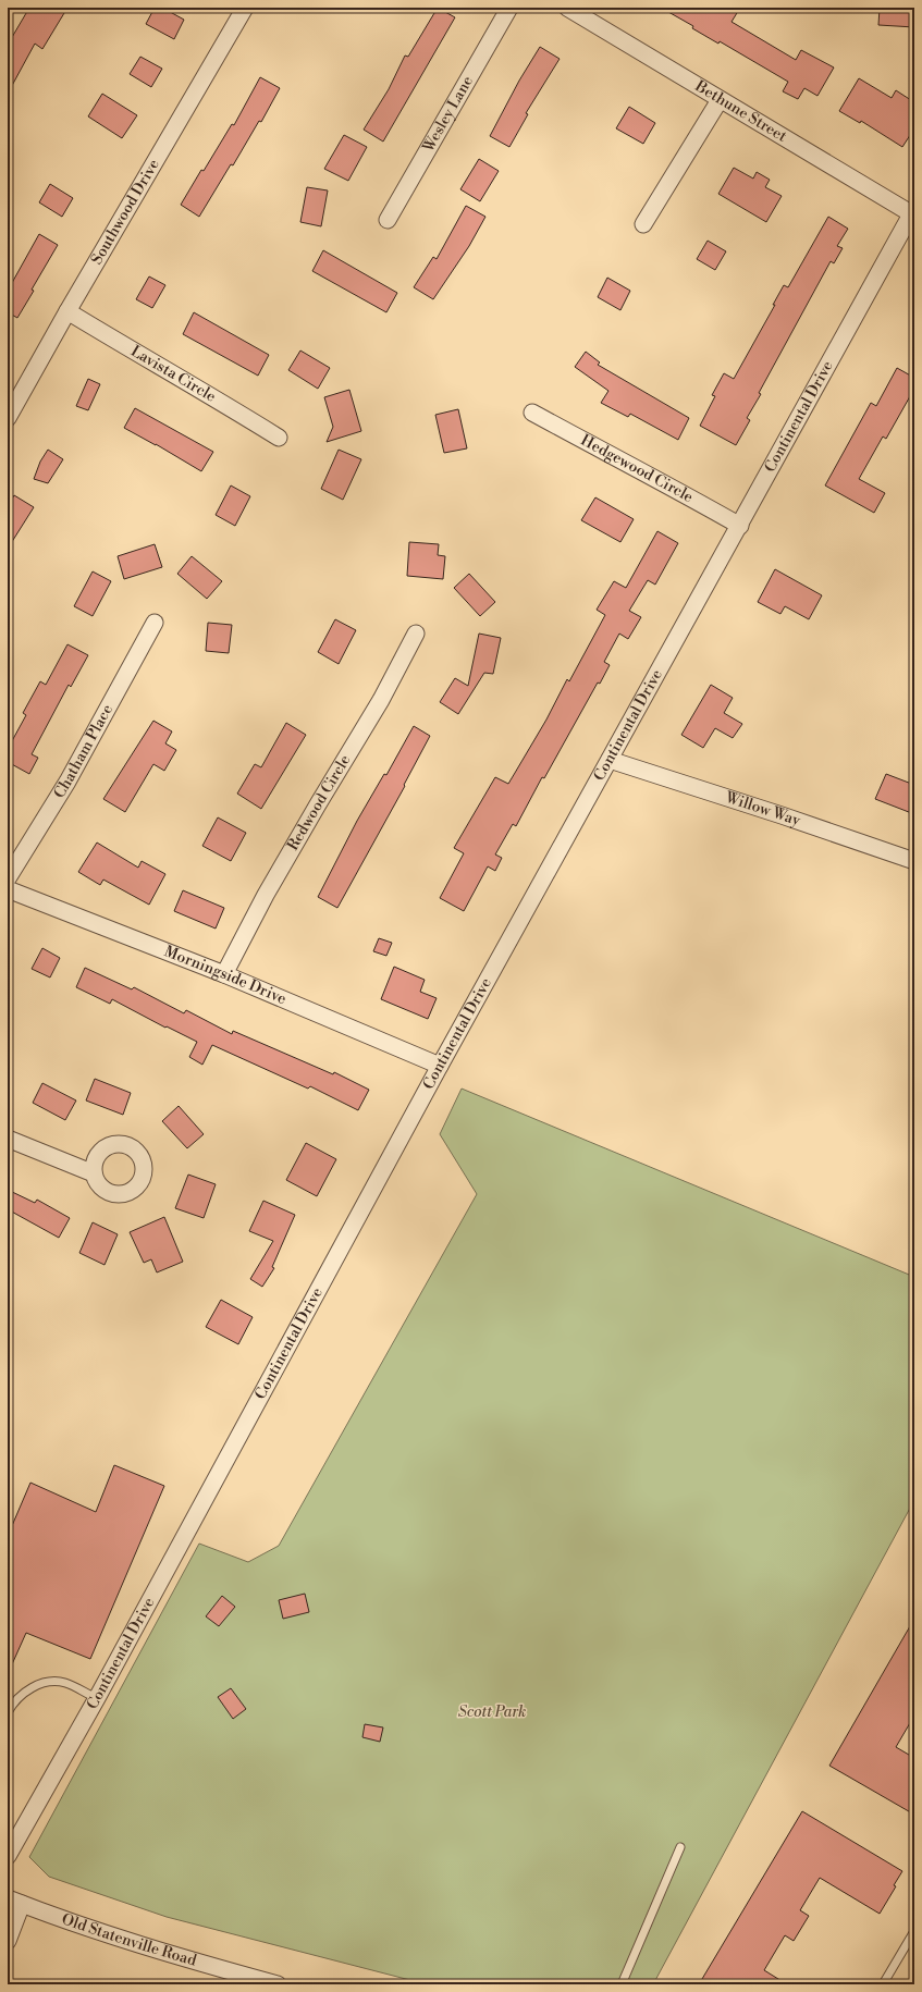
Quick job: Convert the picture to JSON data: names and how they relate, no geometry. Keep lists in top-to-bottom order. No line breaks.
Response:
{"streets":{"street":["Bethune Street","Wesley Lane","Southwood Drive","Lavista Circle","Continental Drive","Hedgewood Circle","Chatham Place","Redwood Circle","Willow Way","Morningside Drive","Old Statenville Road"]},"crossings":[["Bethune Street","Continental Drive"],["Southwood Drive","Lavista Circle"],["Continental Drive","Hedgewood Circle"],["Continental Drive","Willow Way"],["Continental Drive","Morningside Drive"],["Redwood Circle","Morningside Drive"]],"parks":["Scott Park"]}
